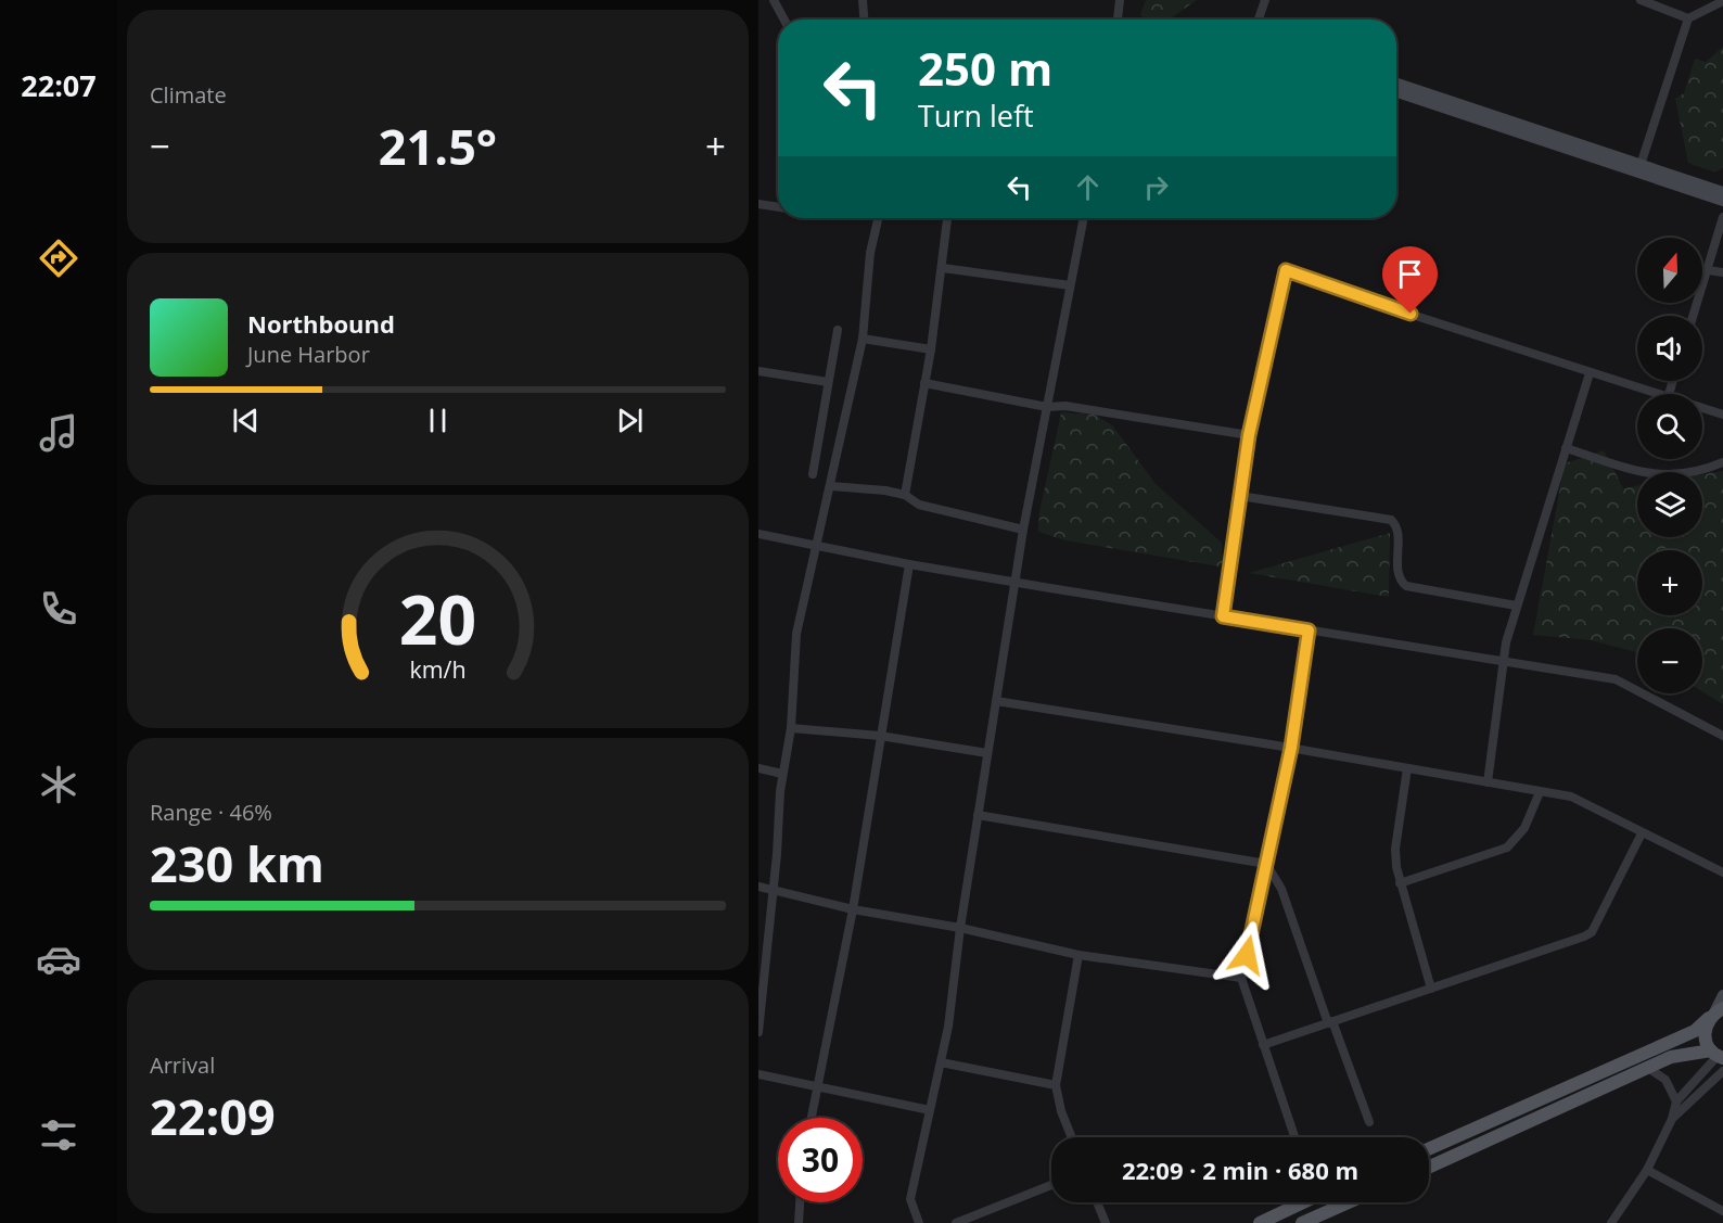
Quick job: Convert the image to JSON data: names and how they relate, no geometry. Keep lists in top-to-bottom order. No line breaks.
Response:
{"north":"top","page":{"tabs":"22:07","tile":["Climate",["Range · 46%","230 km"],["Arrival","22:09"]],"turn":["250 m","Turn left"],"heat":["−","21.5°","+"],"map_buttons":["+","−"],"song":["Northbound","June Harbor"],"limit":"30","trip":"22:09 · 2 min · 680 m","gauge":["20","km/h"]}}
